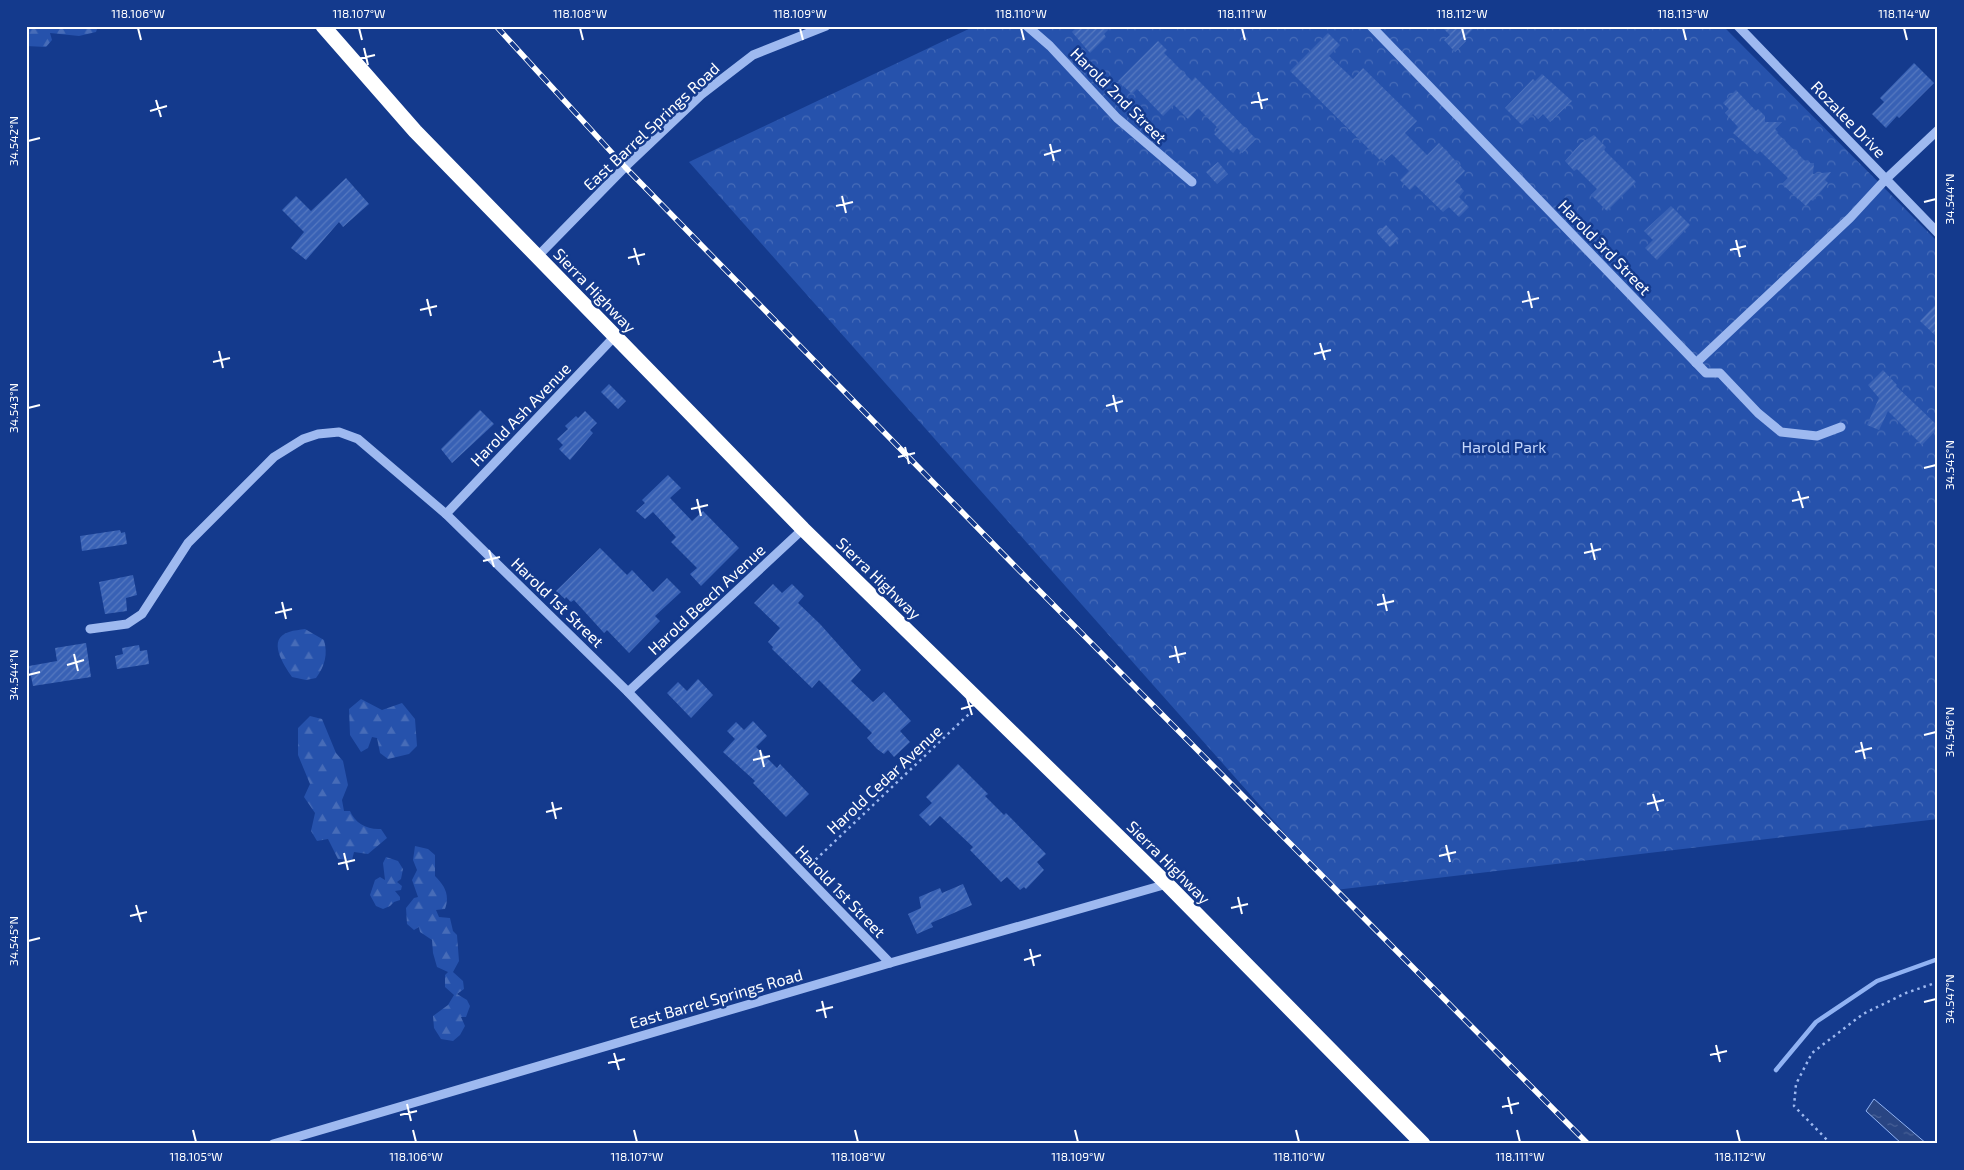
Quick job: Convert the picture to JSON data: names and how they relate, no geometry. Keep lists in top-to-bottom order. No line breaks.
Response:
{"streets":{"highway":["Sierra Highway"],"street":["Harold 2nd Street","Rozalee Drive","East Barrel Springs Road","Harold 3rd Street","Harold Ash Avenue","Harold Beech Avenue","Harold 1st Street"],"path":["Harold Cedar Avenue"]},"crossings":[["East Barrel Springs Road","Sierra Highway"],["East Barrel Springs Road","Harold 1st Street"],["Sierra Highway","Harold Ash Avenue"],["Sierra Highway","Harold Beech Avenue"],["Sierra Highway","Harold Cedar Avenue"],["Harold Ash Avenue","Harold 1st Street"],["Harold Beech Avenue","Harold 1st Street"],["Harold 1st Street","Harold Cedar Avenue"]],"parks":["Harold Park"],"coordinates":["118.106°W","118.107°W","118.108°W","118.109°W","118.110°W","118.111°W","118.112°W","118.113°W","118.114°W","34.542°N","34.544°N","34.543°N","34.545°N","34.546°N","34.547°N","118.105°W"]}
